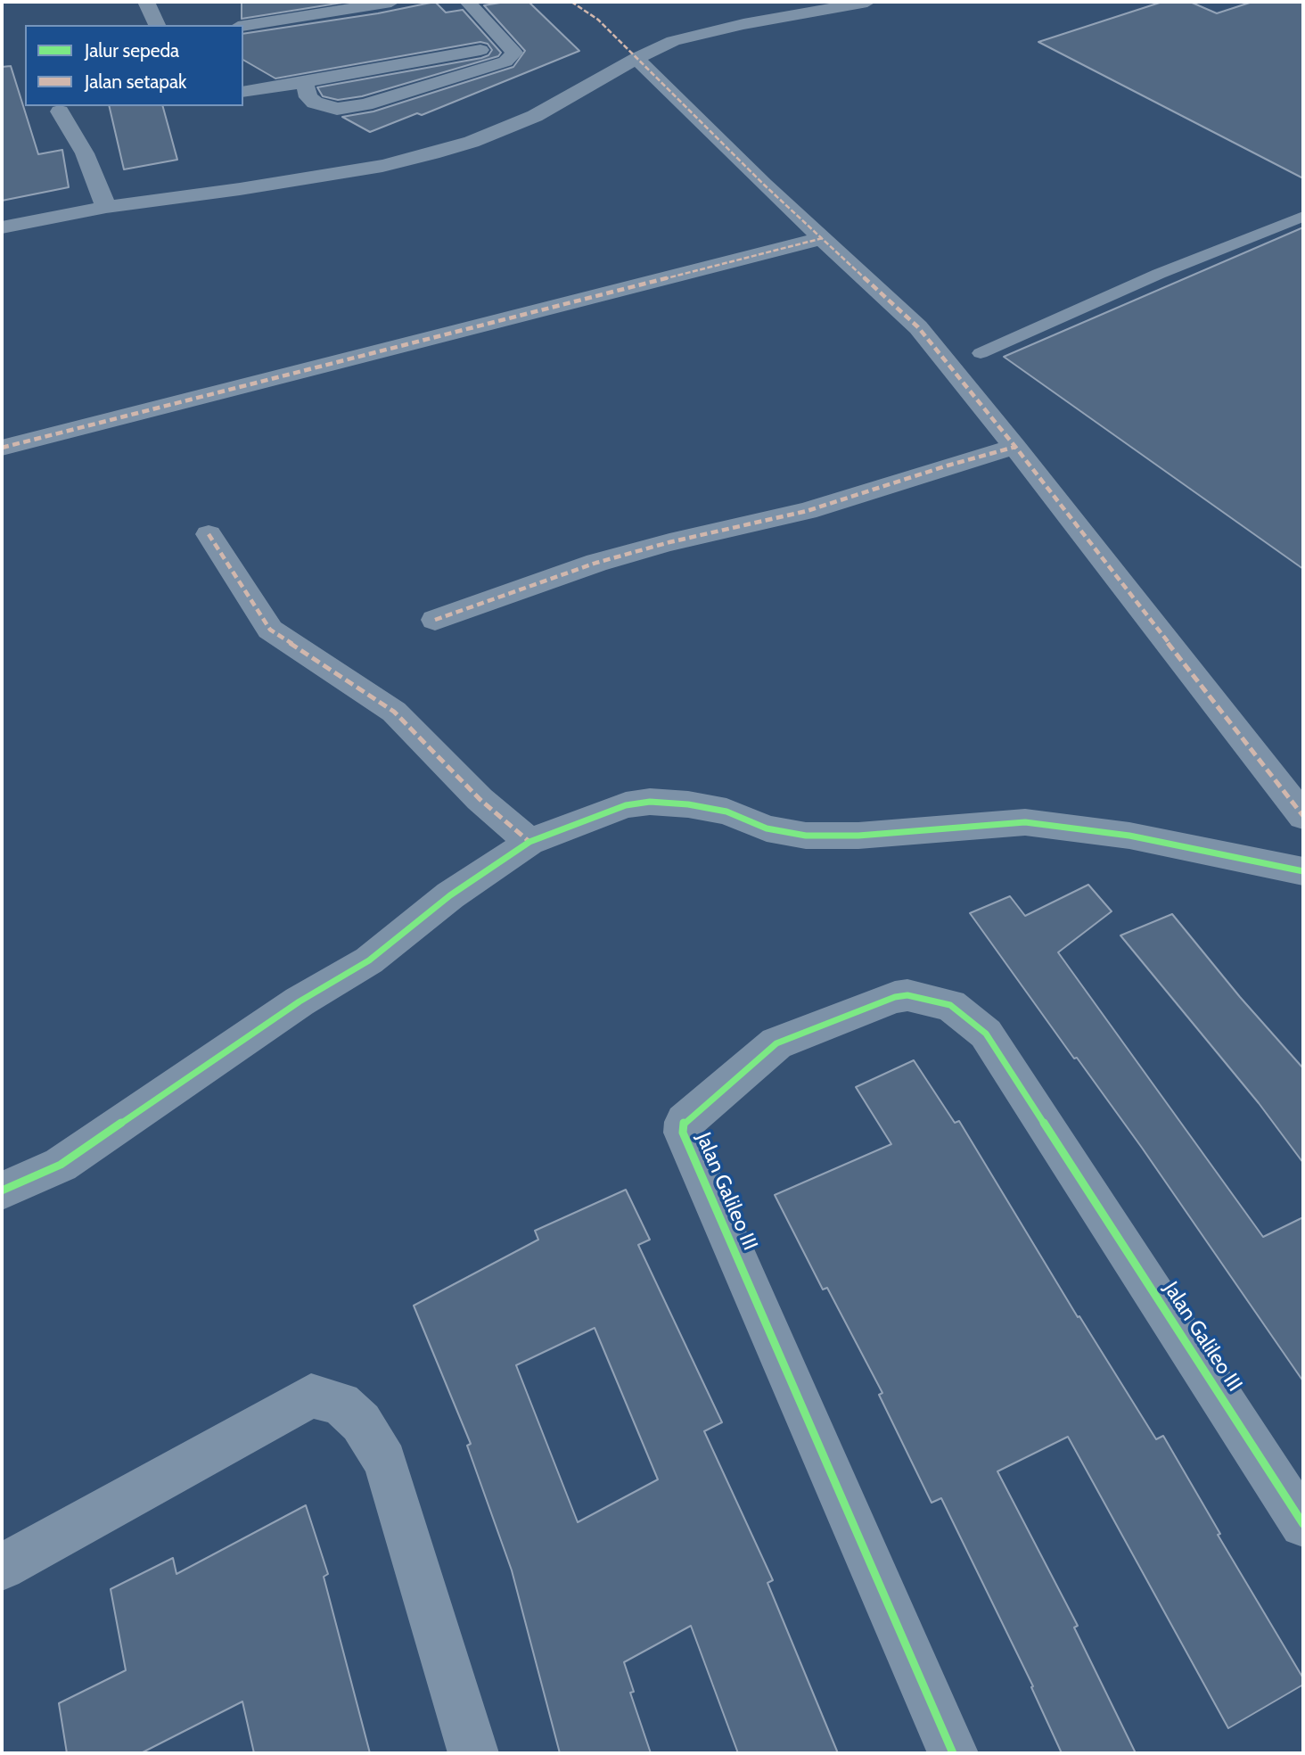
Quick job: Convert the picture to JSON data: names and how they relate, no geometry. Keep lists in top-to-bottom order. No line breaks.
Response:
{"streets":{"street":["Jalan Galileo III"]},"legend":["Jalur sepeda","Jalan setapak"]}
